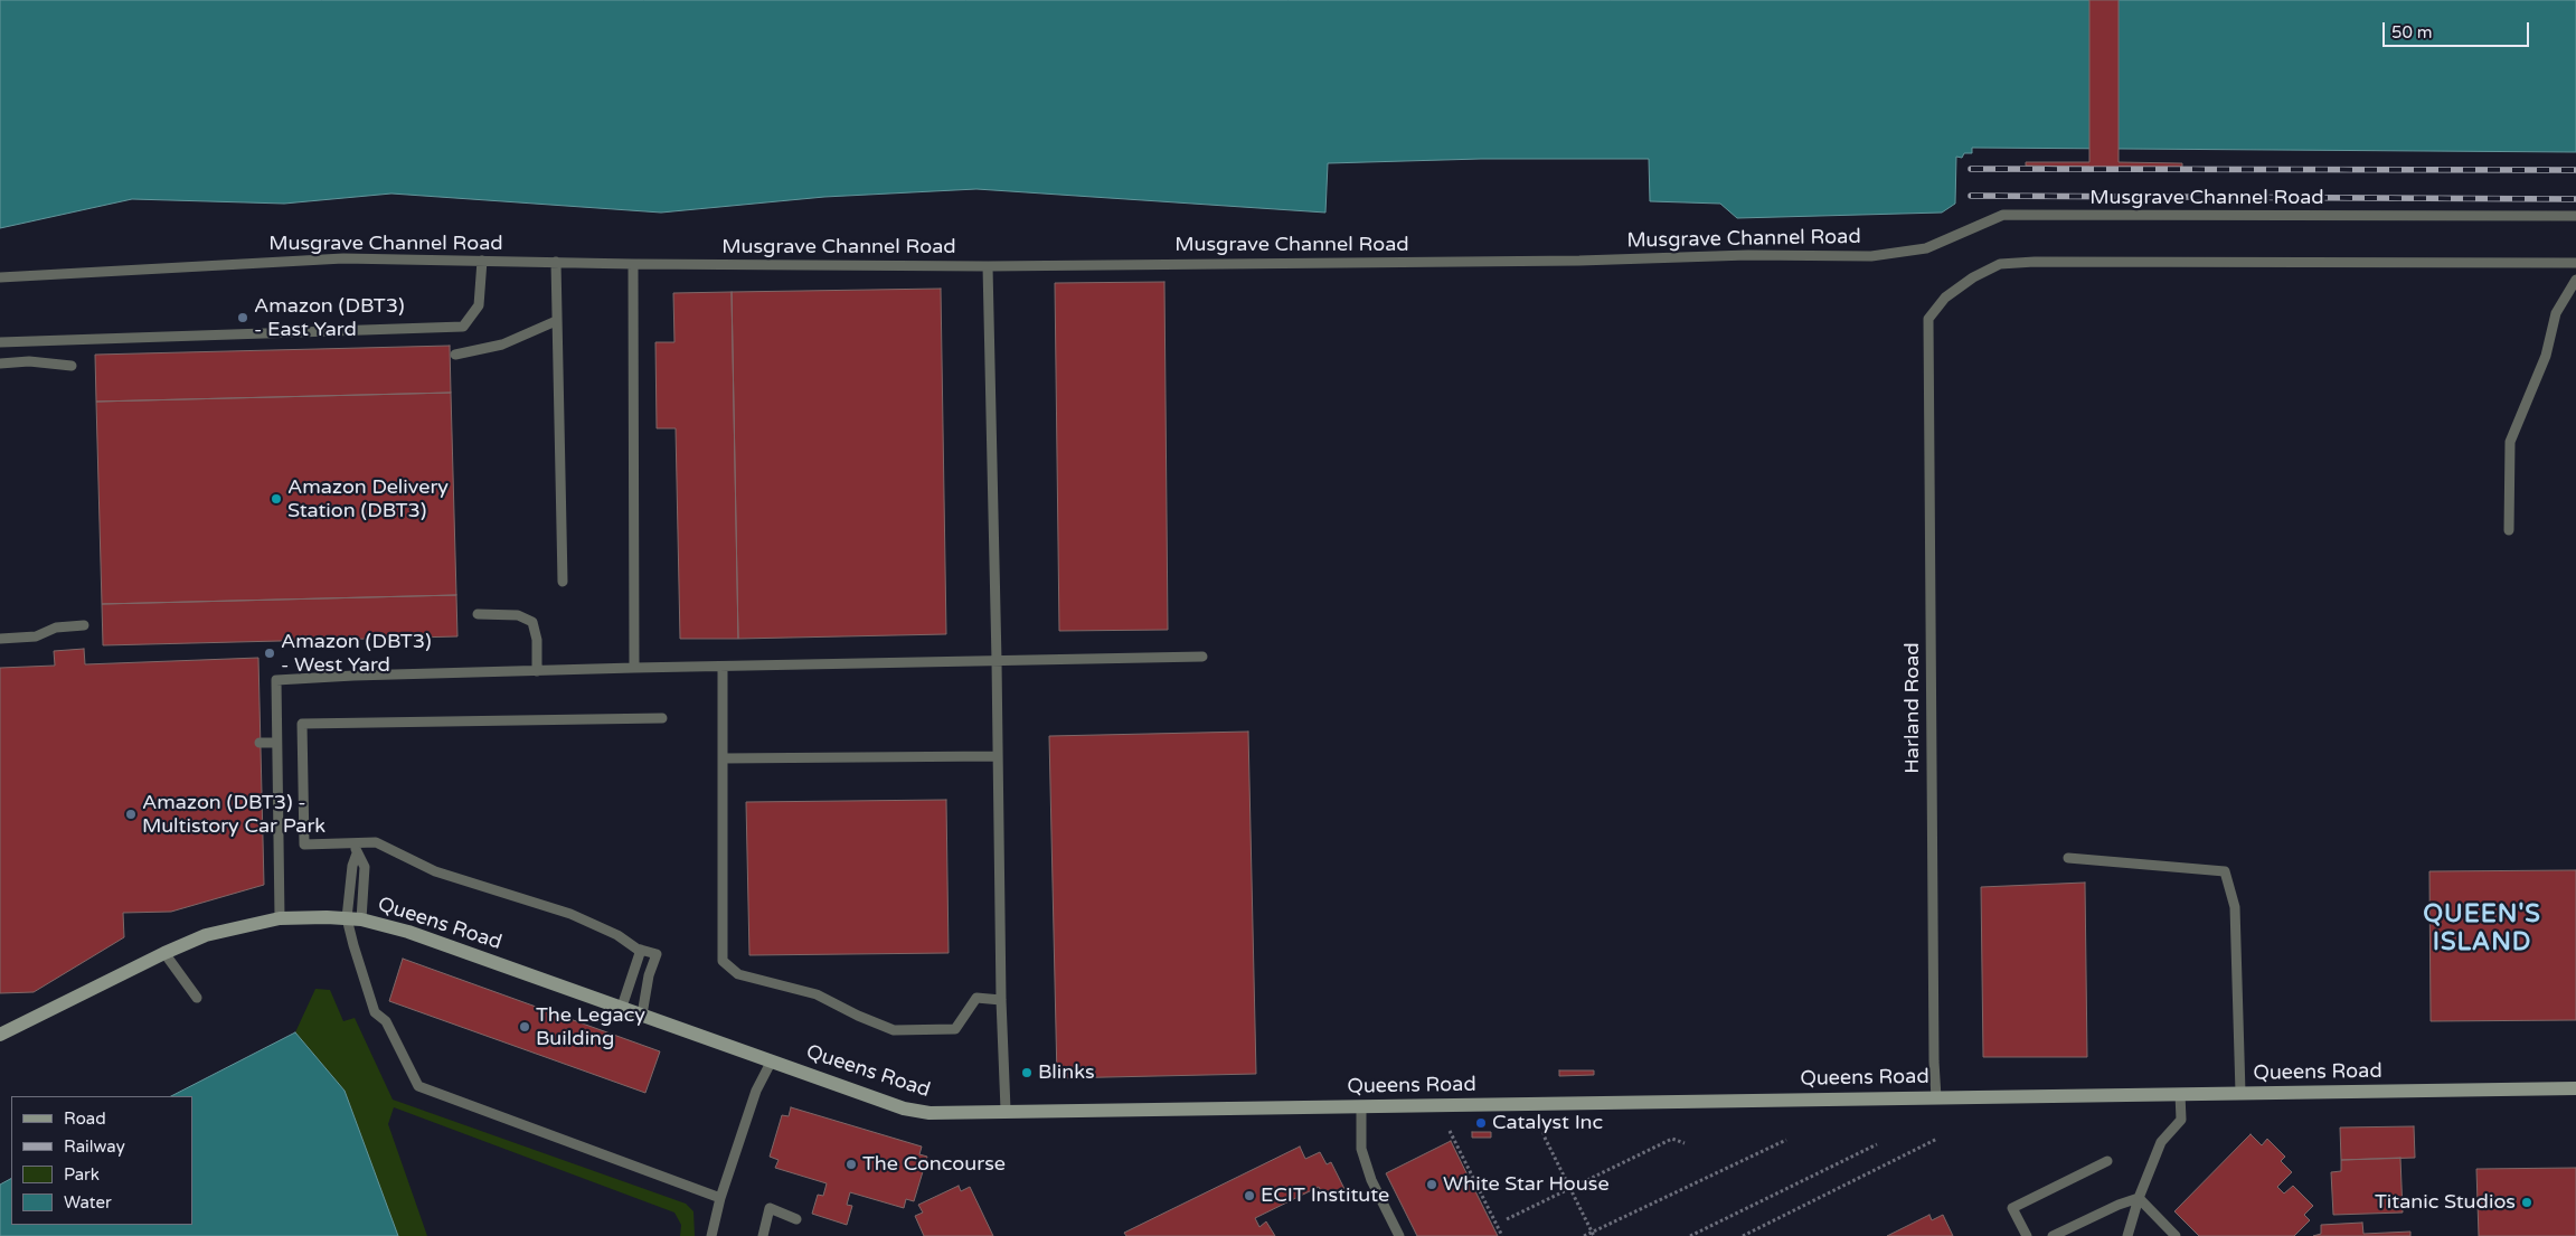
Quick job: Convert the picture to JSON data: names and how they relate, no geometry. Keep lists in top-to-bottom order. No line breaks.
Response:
{"streets":{"street":["Queens Road"],"lane":["Musgrave Channel Road","Harland Road"]},"crossings":[["Harland Road","Queens Road"]],"districts":["QUEEN'S ISLAND"],"places":["Amazon (DBT3) - East Yard","Amazon Delivery Station (DBT3)","Amazon (DBT3) - West Yard","Amazon (DBT3) - Multistory Car Park","The Legacy Building","Blinks","Catalyst Inc","The Concourse","White Star House","ECIT Institute","Titanic Studios"],"legend":["Road","Railway","Park","Water"],"scale_bar":"50 m"}
